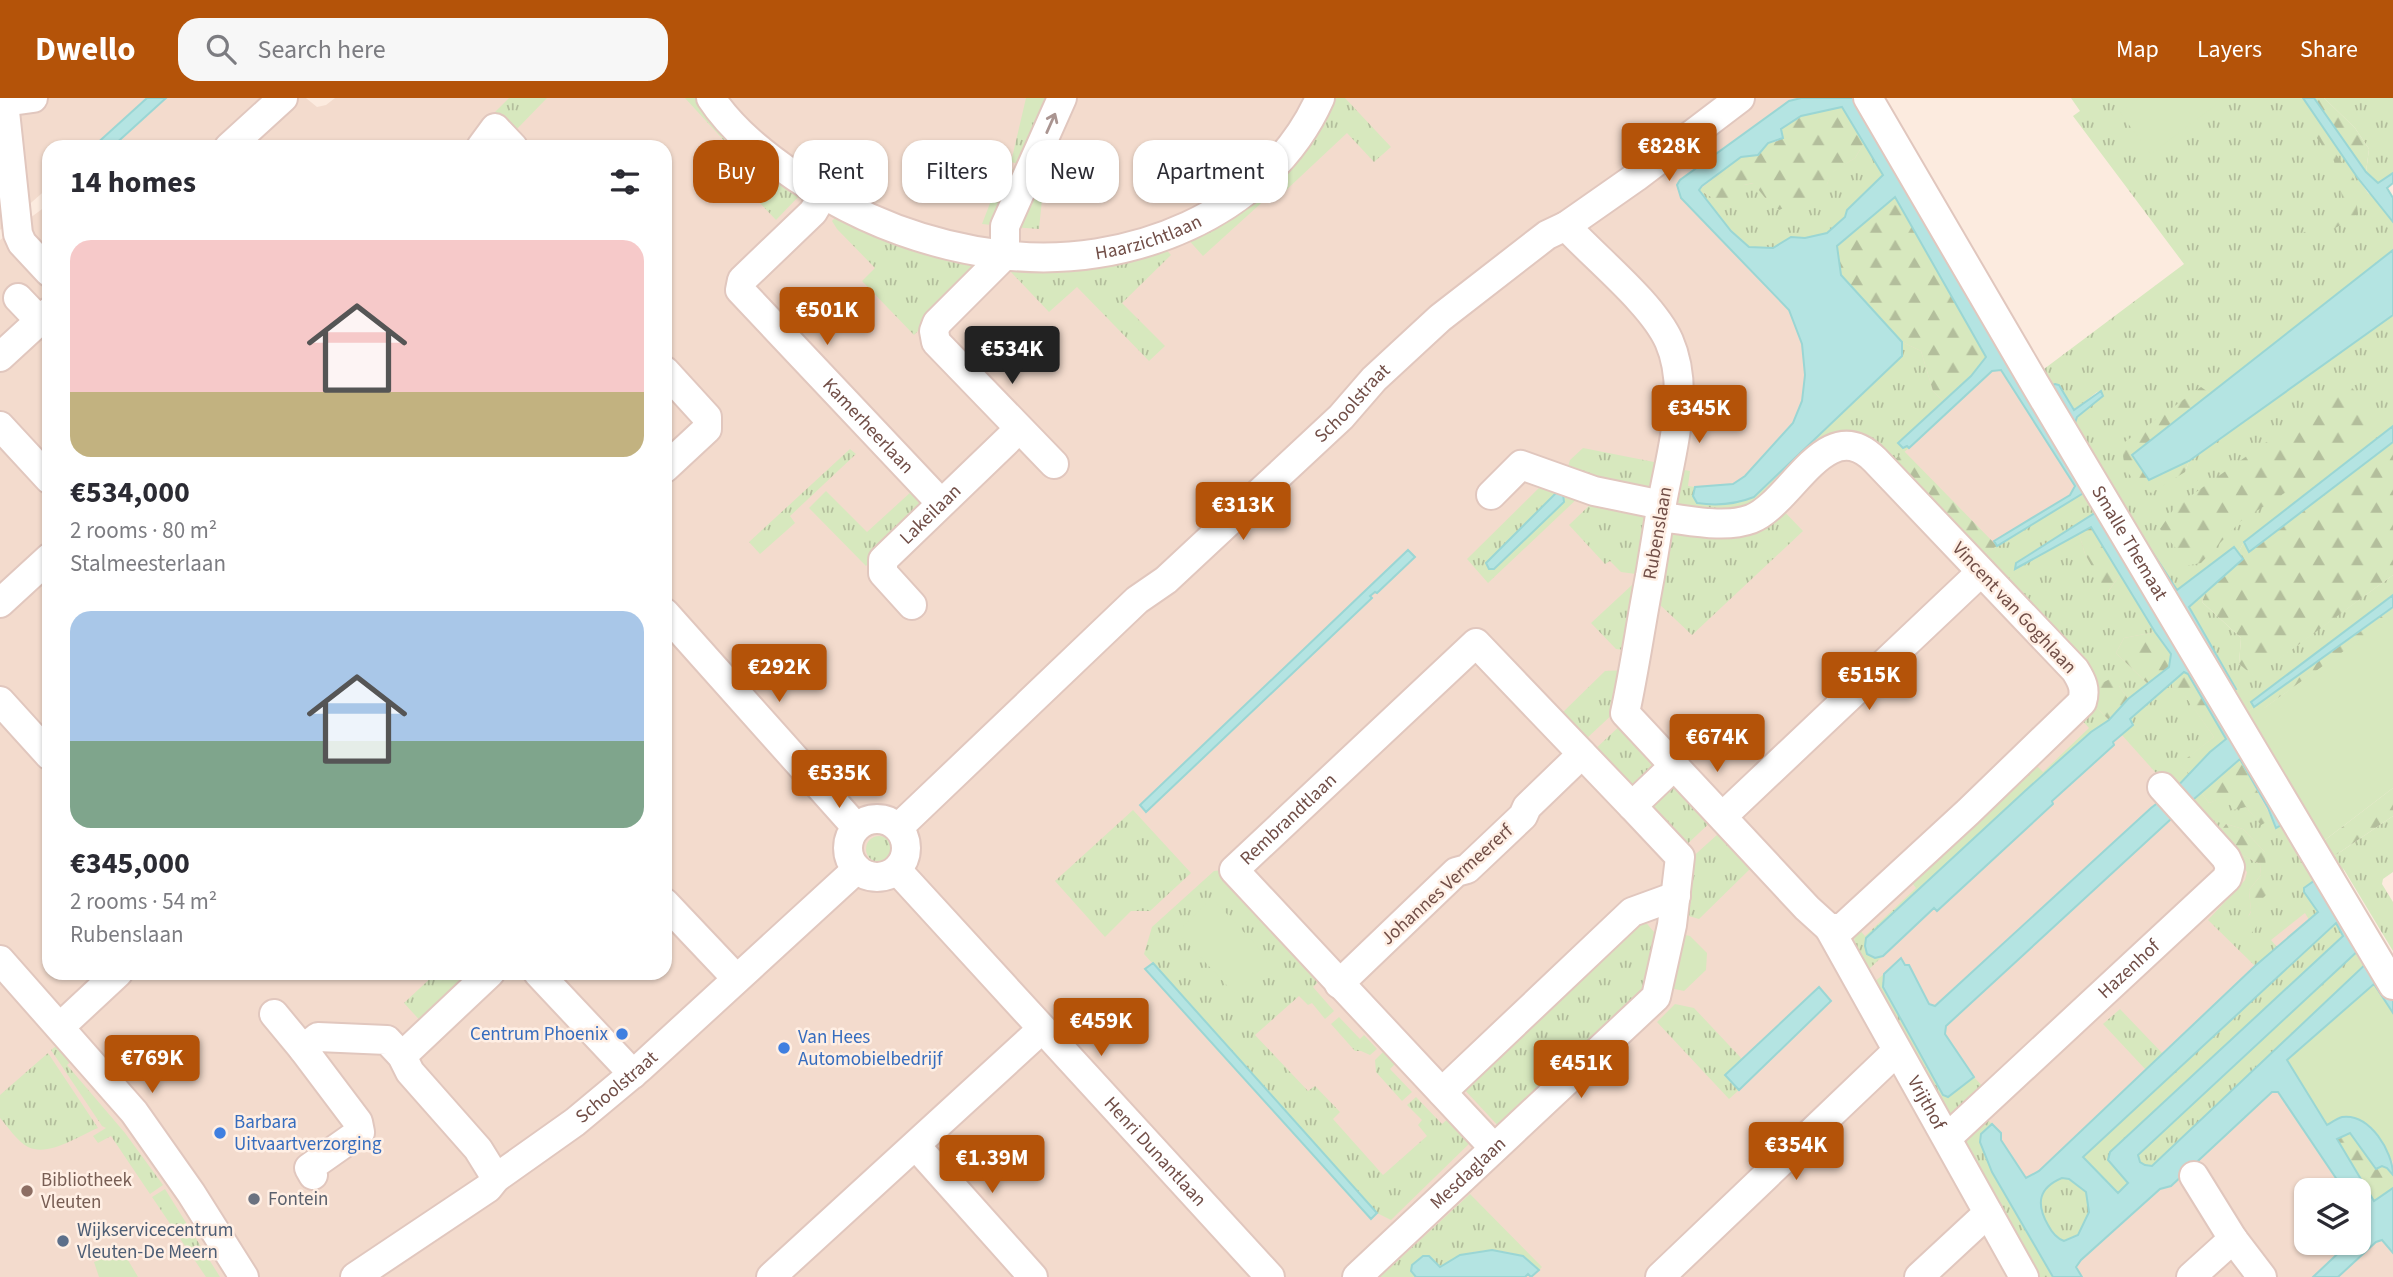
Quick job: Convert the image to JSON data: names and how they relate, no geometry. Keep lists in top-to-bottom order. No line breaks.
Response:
{"streets":{"street":["Haarzichtlaan","Schoolstraat","Kamerheerlaan","Lakeilaan","Rubenslaan","Smalle Themaat","Vincent van Goghlaan","Rembrandtlaan","Johannes Vermeererf","Hazenhof","Vrijthof","Henri Dunantlaan","Mesdaglaan"]},"crossings":[["Schoolstraat","Rubenslaan"],["Schoolstraat","Henri Dunantlaan"],["Kamerheerlaan","Lakeilaan"],["Rubenslaan","Vincent van Goghlaan"],["Vincent van Goghlaan","Vrijthof"],["Rembrandtlaan","Johannes Vermeererf"],["Rembrandtlaan","Mesdaglaan"],["Hazenhof","Vrijthof"]],"places":["Centrum Phoenix","Van Hees Automobielbedrijf","Barbara Uitvaartverzorging","Bibliotheek Vleuten","Fontein","Wijkservicecentrum Vleuten-De Meern"],"page":{"header":"Dwello","search":"Search here","nav":["Map","Layers","Share"],"price":["€828K","€501K","€534K","€345K","€313K","€292K","€515K","€674K","€535K","€459K","€769K","€451K","€354K","€1.39M"],"chip":["Buy","Rent","Filters","New","Apartment"],"heading":"14 homes","list":[{"name":"€534,000","note":"2 rooms · 80 m² · Stalmeesterlaan"},{"name":"€345,000","note":"2 rooms · 54 m² · Rubenslaan"}]}}
